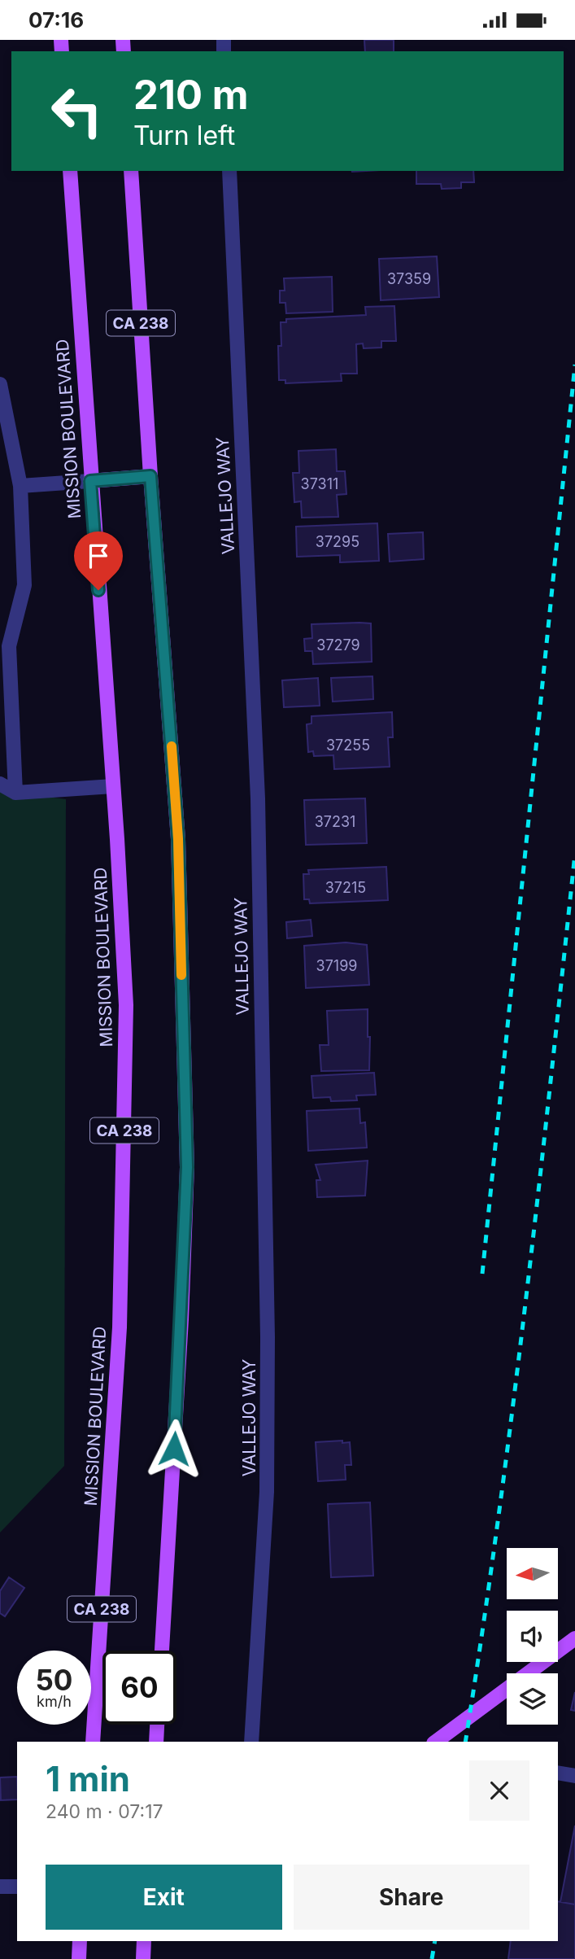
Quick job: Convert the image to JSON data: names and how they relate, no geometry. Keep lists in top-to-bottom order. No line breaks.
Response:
{"streets":{"main road":["CA 238","MISSION BOULEVARD"],"street":["VALLEJO WAY"]},"house_numbers":["37359","37311","37295","37279","37255","37231","37215","37199"],"north":"left","page":{"status":"07:16","turn":["210 m","Turn left"],"speed":"50 km/h","limit":"60","heading":["1 min","240 m · 07:17"],"buttons":["Exit","Share"]}}
